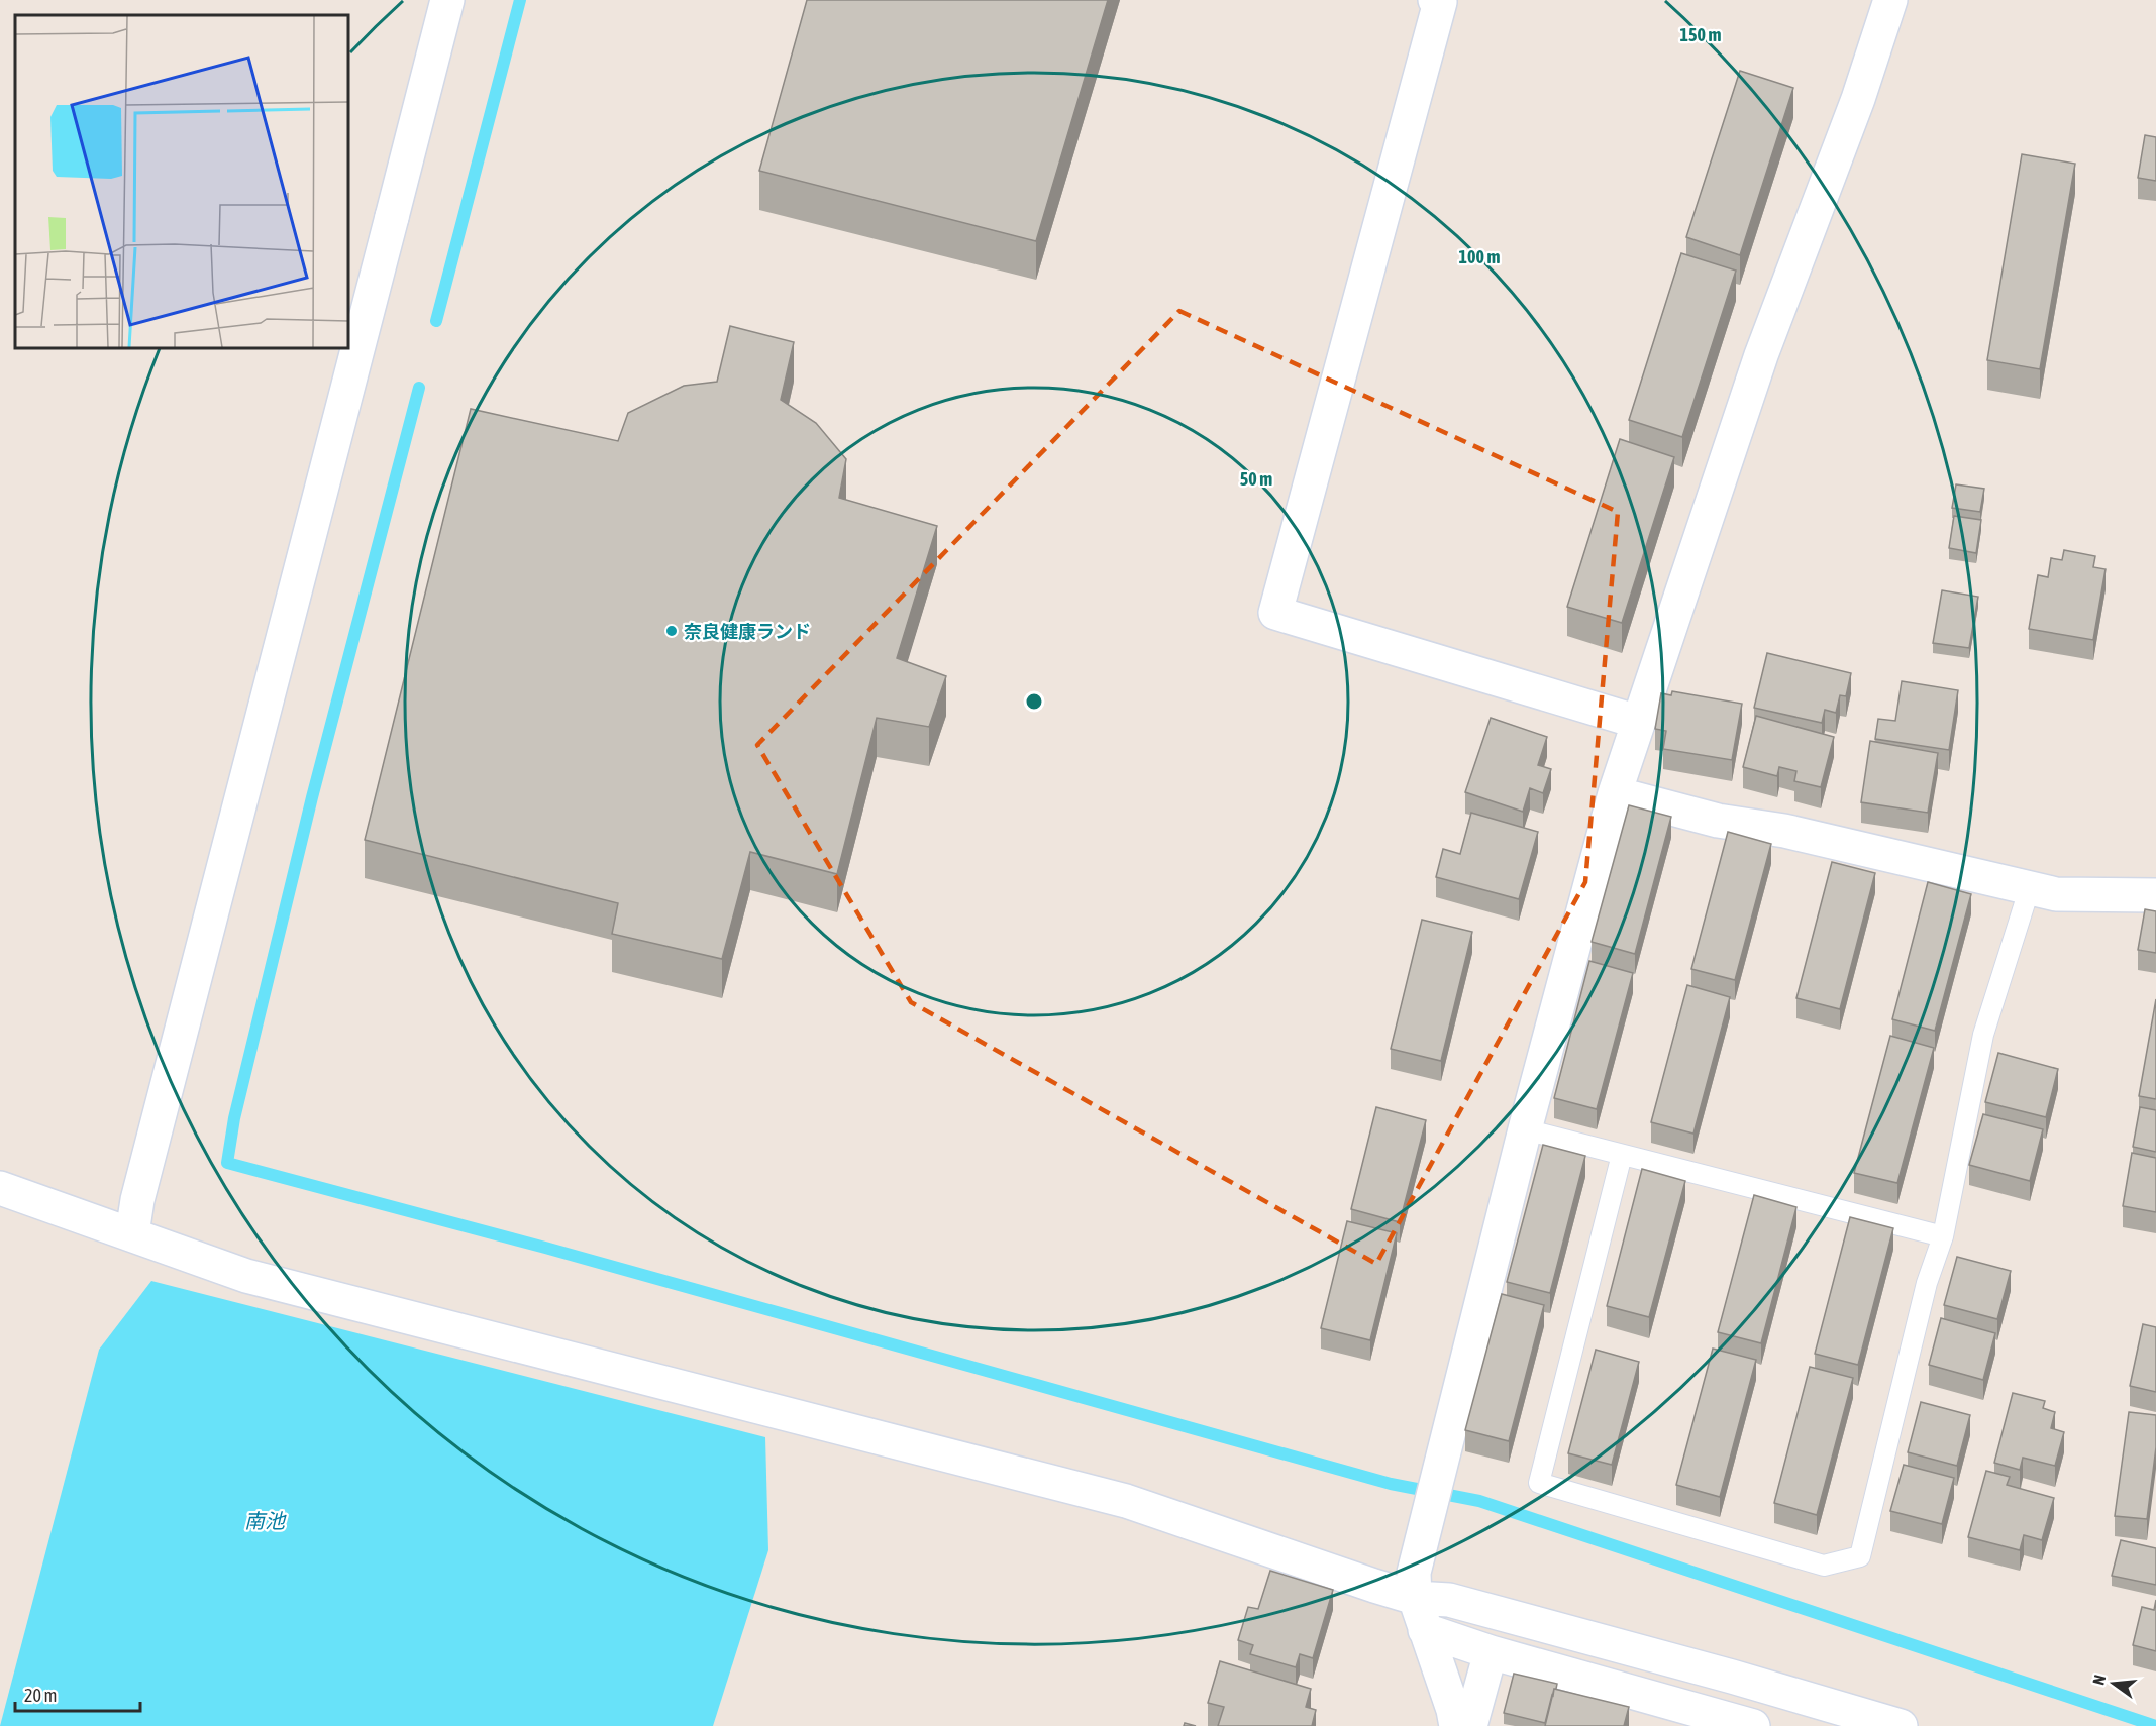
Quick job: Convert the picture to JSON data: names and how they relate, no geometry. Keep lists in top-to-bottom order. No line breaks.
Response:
{"water":["南池"],"places":["奈良健康ランド"],"scale_bar":"20 m","north":"left","rings":["150 m","100 m","50 m"]}
